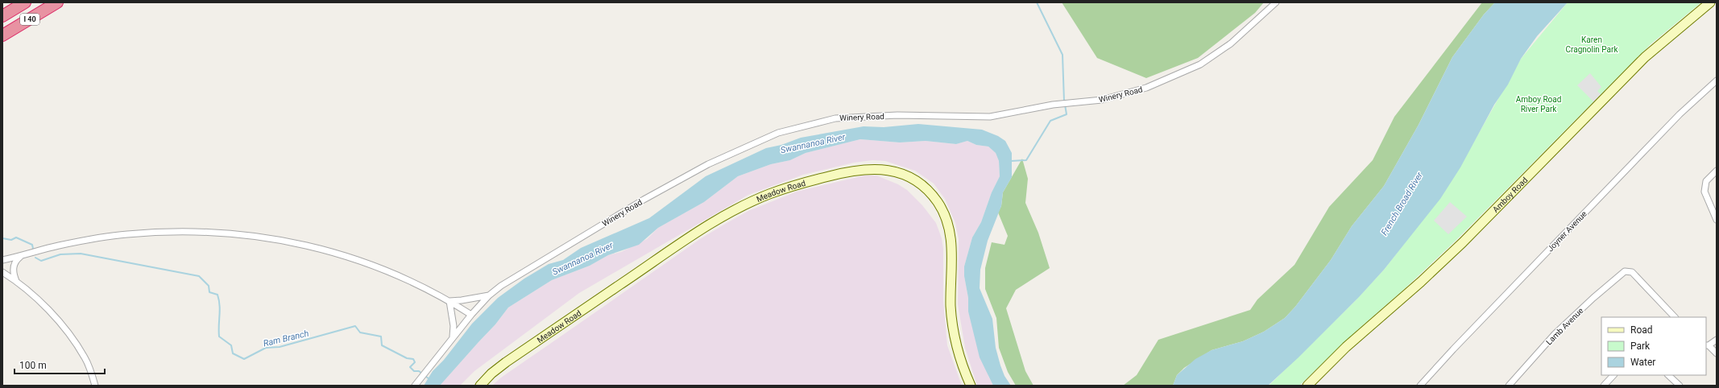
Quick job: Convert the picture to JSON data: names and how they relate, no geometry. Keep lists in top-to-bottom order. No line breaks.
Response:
{"streets":{"highway":["I 40"],"main road":["Meadow Road","Amboy Road"],"street":["Winery Road","Joyner Avenue","Lamb Avenue"]},"water":["Swannanoa River","French Broad River","Ram Branch"],"parks":["Karen Cragnolin Park","Amboy Road River Park"],"legend":["Road","Park","Water"],"scale_bar":"100 m"}
